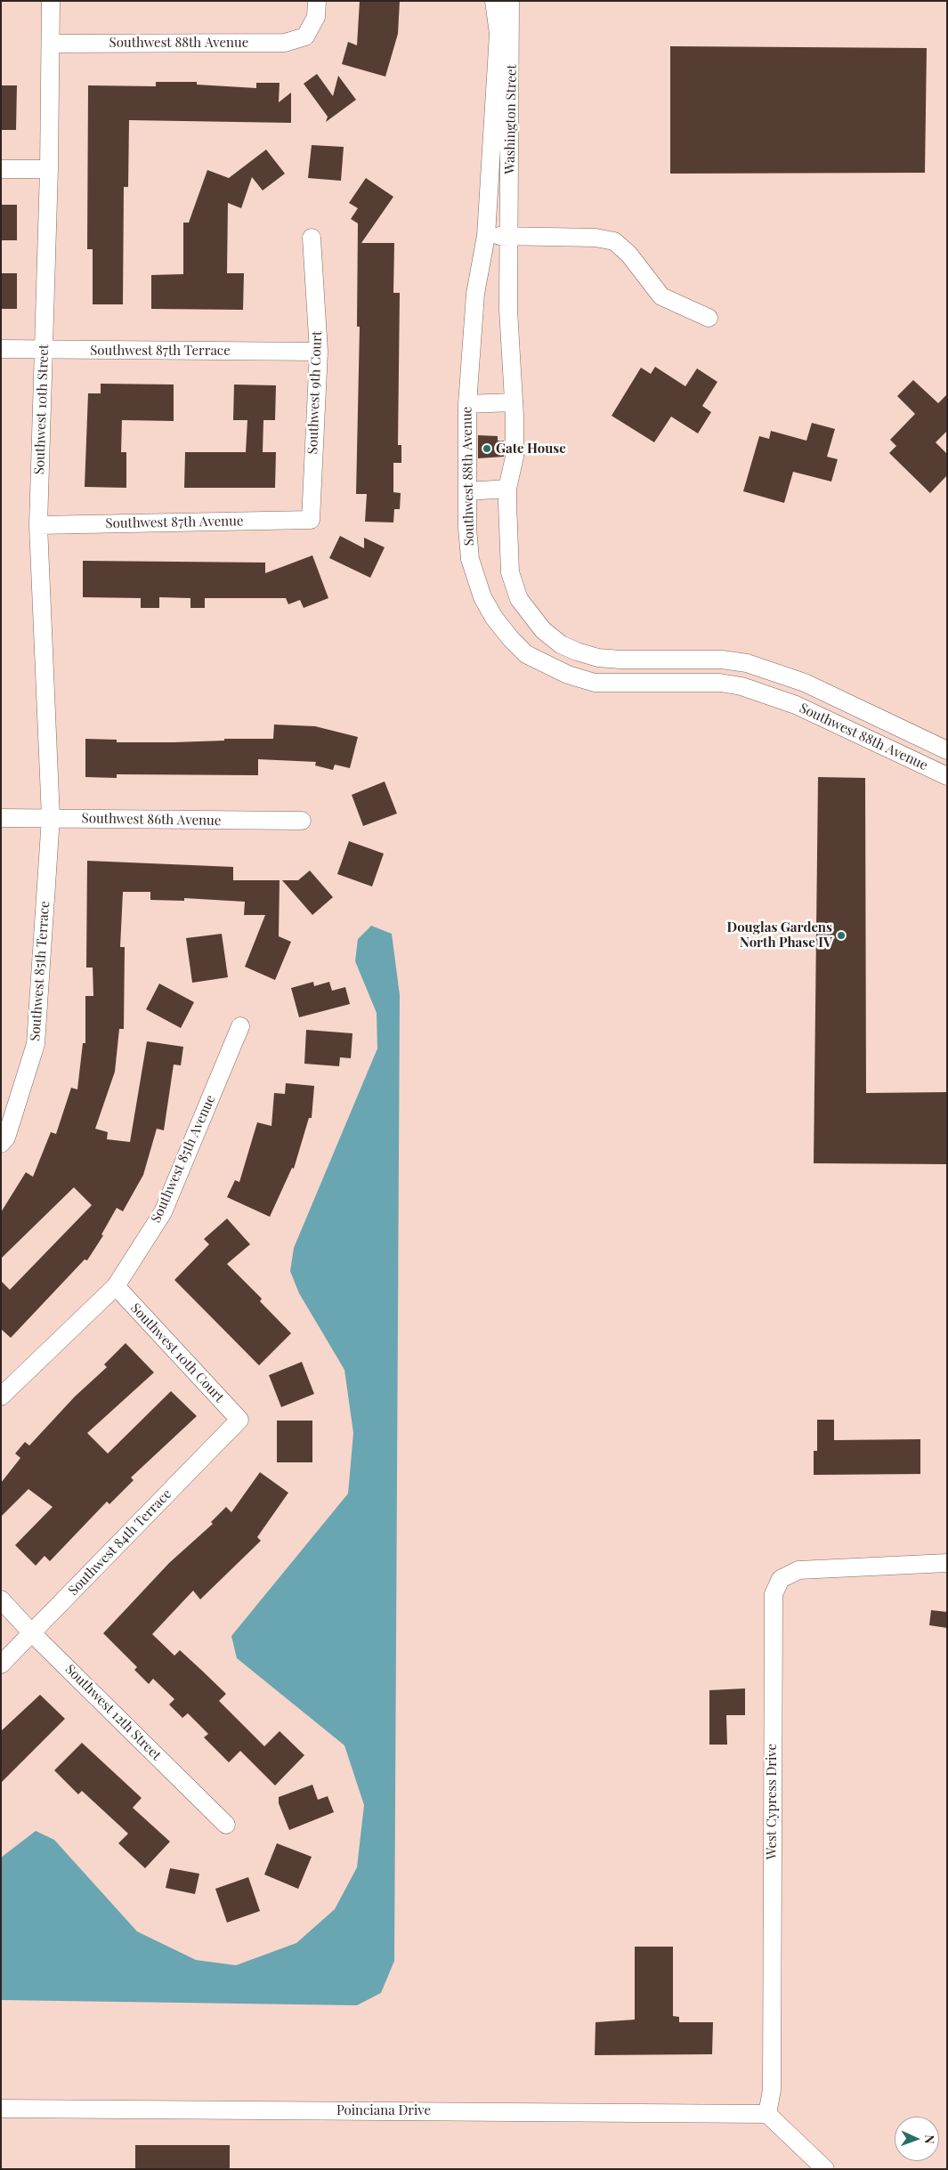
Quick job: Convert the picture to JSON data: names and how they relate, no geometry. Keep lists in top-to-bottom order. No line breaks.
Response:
{"streets":{"street":["Southwest 88th Avenue","Washington Street","Southwest 87th Terrace","Southwest 9th Court","Southwest 10th Street","Southwest 87th Avenue","Southwest 86th Avenue","Southwest 85th Terrace","Southwest 85th Avenue","Southwest 10th Court","Southwest 84th Terrace","Southwest 12th Street","West Cypress Drive","Poinciana Drive"]},"crossings":[["Southwest 88th Avenue","Washington Street"],["Southwest 88th Avenue","Southwest 10th Street"],["Southwest 87th Terrace","Southwest 9th Court"],["Southwest 87th Terrace","Southwest 10th Street"],["Southwest 9th Court","Southwest 87th Avenue"],["Southwest 10th Street","Southwest 87th Avenue"],["Southwest 10th Street","Southwest 86th Avenue"],["Southwest 10th Street","Southwest 85th Terrace"],["Southwest 86th Avenue","Southwest 85th Terrace"],["Southwest 85th Avenue","Southwest 10th Court"],["Southwest 10th Court","Southwest 84th Terrace"],["Southwest 84th Terrace","Southwest 12th Street"],["West Cypress Drive","Poinciana Drive"]],"places":["Gate House","Douglas Gardens North Phase IV"],"north":"right"}
